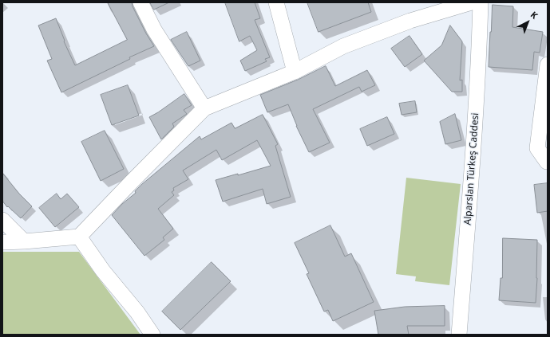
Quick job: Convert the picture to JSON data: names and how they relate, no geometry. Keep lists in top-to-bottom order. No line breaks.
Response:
{"streets":{"street":["Alparslan Türkeş Caddesi"]},"north":"top right"}
